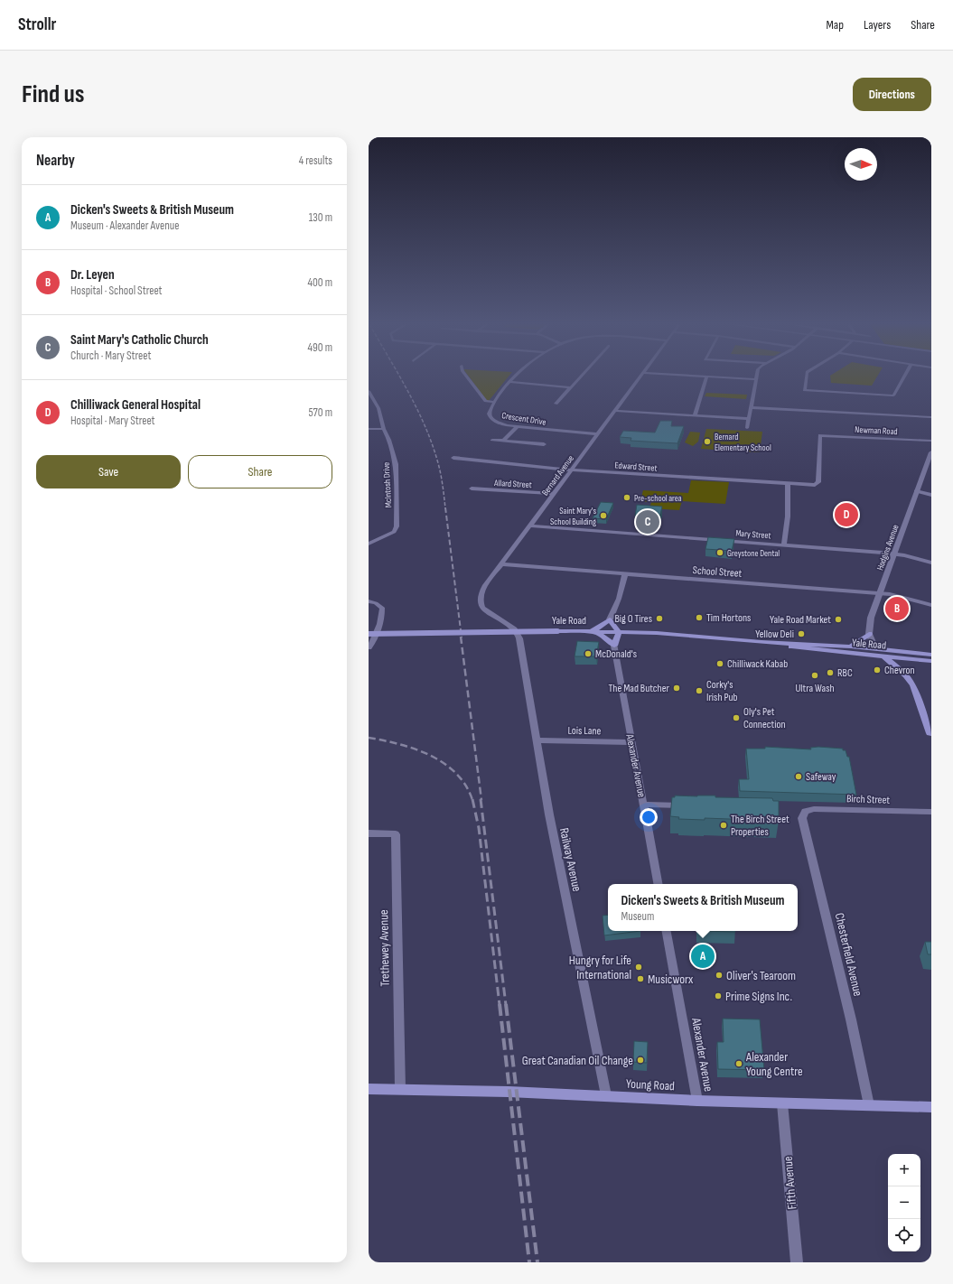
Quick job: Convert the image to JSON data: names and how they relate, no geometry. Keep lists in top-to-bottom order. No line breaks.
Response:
{"streets":{"main road":["Yale Road","Young Road"],"street":["Crescent Drive","Newman Road","Edward Street","Bernard Avenue","Allard Street","McIntosh Drive","Mary Street","Hodgins Avenue","School Street","Lois Lane","Alexander Avenue","Birch Street","Railway Avenue","Trethewey Avenue","Chesterfield Avenue","Fifth Avenue"]},"crossings":[["Crescent Drive","Bernard Avenue"],["Newman Road","Edward Street"],["Edward Street","Bernard Avenue"],["Bernard Avenue","Allard Street"],["Bernard Avenue","Mary Street"],["Bernard Avenue","School Street"],["Bernard Avenue","Railway Avenue"],["Mary Street","Hodgins Avenue"],["Hodgins Avenue","School Street"],["Lois Lane","Alexander Avenue"],["Lois Lane","Railway Avenue"],["Alexander Avenue","Young Road"],["Birch Street","Chesterfield Avenue"],["Railway Avenue","Young Road"],["Trethewey Avenue","Young Road"],["Chesterfield Avenue","Young Road"],["Young Road","Fifth Avenue"]],"places":["Bernard Elementary School","Pre-school area","Saint Mary's School Building","Greystone Dental","Tim Hortons","Big O Tires","Yale Road Market","Yellow Deli","McDonald's","Chilliwack Kabab","Chevron","RBC","Ultra Wash","The Mad Butcher","Corky's Irish Pub","Oly's Pet Connection","Safeway","The Birch Street Properties","Hungry for Life International","Oliver's Tearoom","Musicworx","Prime Signs Inc.","Great Canadian Oil Change","Alexander Young Centre"],"north":"right","page":{"header":"Strollr","nav":["Map","Layers","Share"],"buttons":["Directions",["Save","Share"]],"title":"Find us","heading":["Nearby","4 results"],"list":[{"mark":"A","name":"Dicken's Sweets & British Museum","note":"Museum · Alexander Avenue","value":"130 m"},{"mark":"B","name":"Dr. Leyen","note":"Hospital · School Street","value":"400 m"},{"mark":"C","name":"Saint Mary's Catholic Church","note":"Church · Mary Street","value":"490 m"},{"mark":"D","name":"Chilliwack General Hospital","note":"Hospital · Mary Street","value":"570 m"}],"pins":["D","C","B","A"],"popup":["Dicken's Sweets & British Museum","Museum"],"map_buttons":["+","−"]}}
